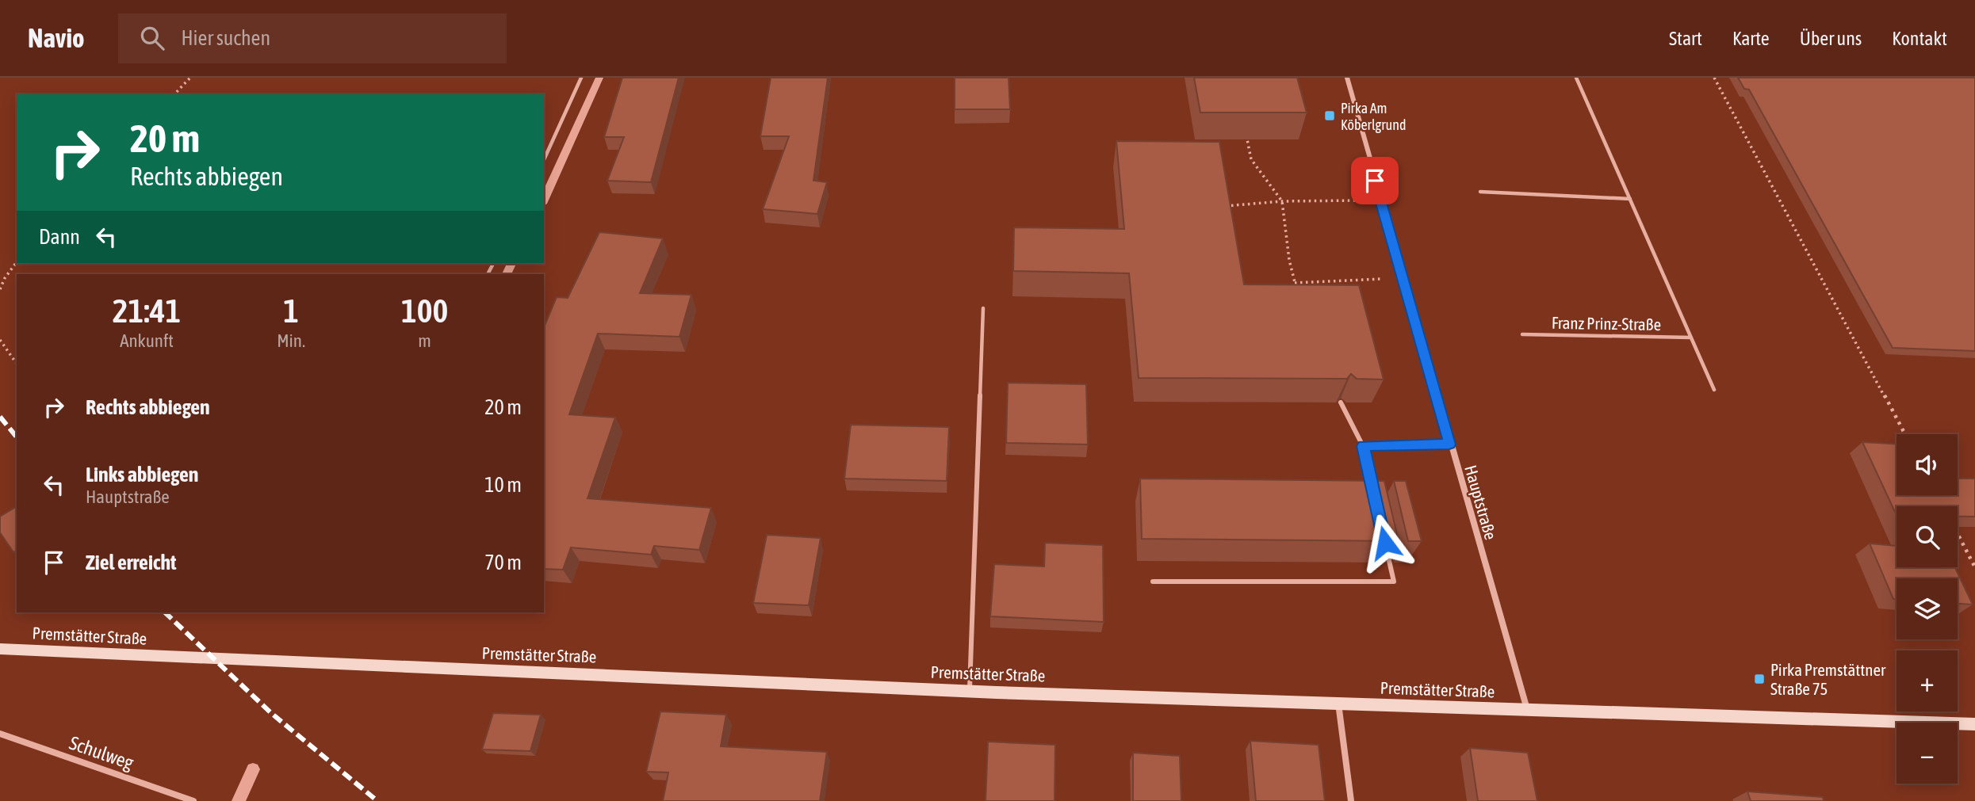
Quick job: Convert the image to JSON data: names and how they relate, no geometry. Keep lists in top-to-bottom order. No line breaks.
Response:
{"streets":{"main road":["Premstätter Straße"],"street":["Hauptstraße","Schulweg"],"lane":["Franz Prinz-Straße"]},"crossings":[["Hauptstraße","Premstätter Straße"]],"places":{"transit":["Pirka Am Köberlgrund","Pirka Premstättner Straße 75"]},"page":{"header":"Navio","search":"Hier suchen","nav":["Start","Karte","Über uns","Kontakt"],"turn":["20 m","Rechts abbiegen"],"then":"Dann","eta":["21:41","Ankunft","1","Min.","100","m"],"list":[{"name":"Rechts abbiegen","value":"20 m"},{"name":"Links abbiegen","note":"Hauptstraße","value":"10 m"},{"name":"Ziel erreicht","value":"70 m"}],"map_buttons":["+","−"]}}
